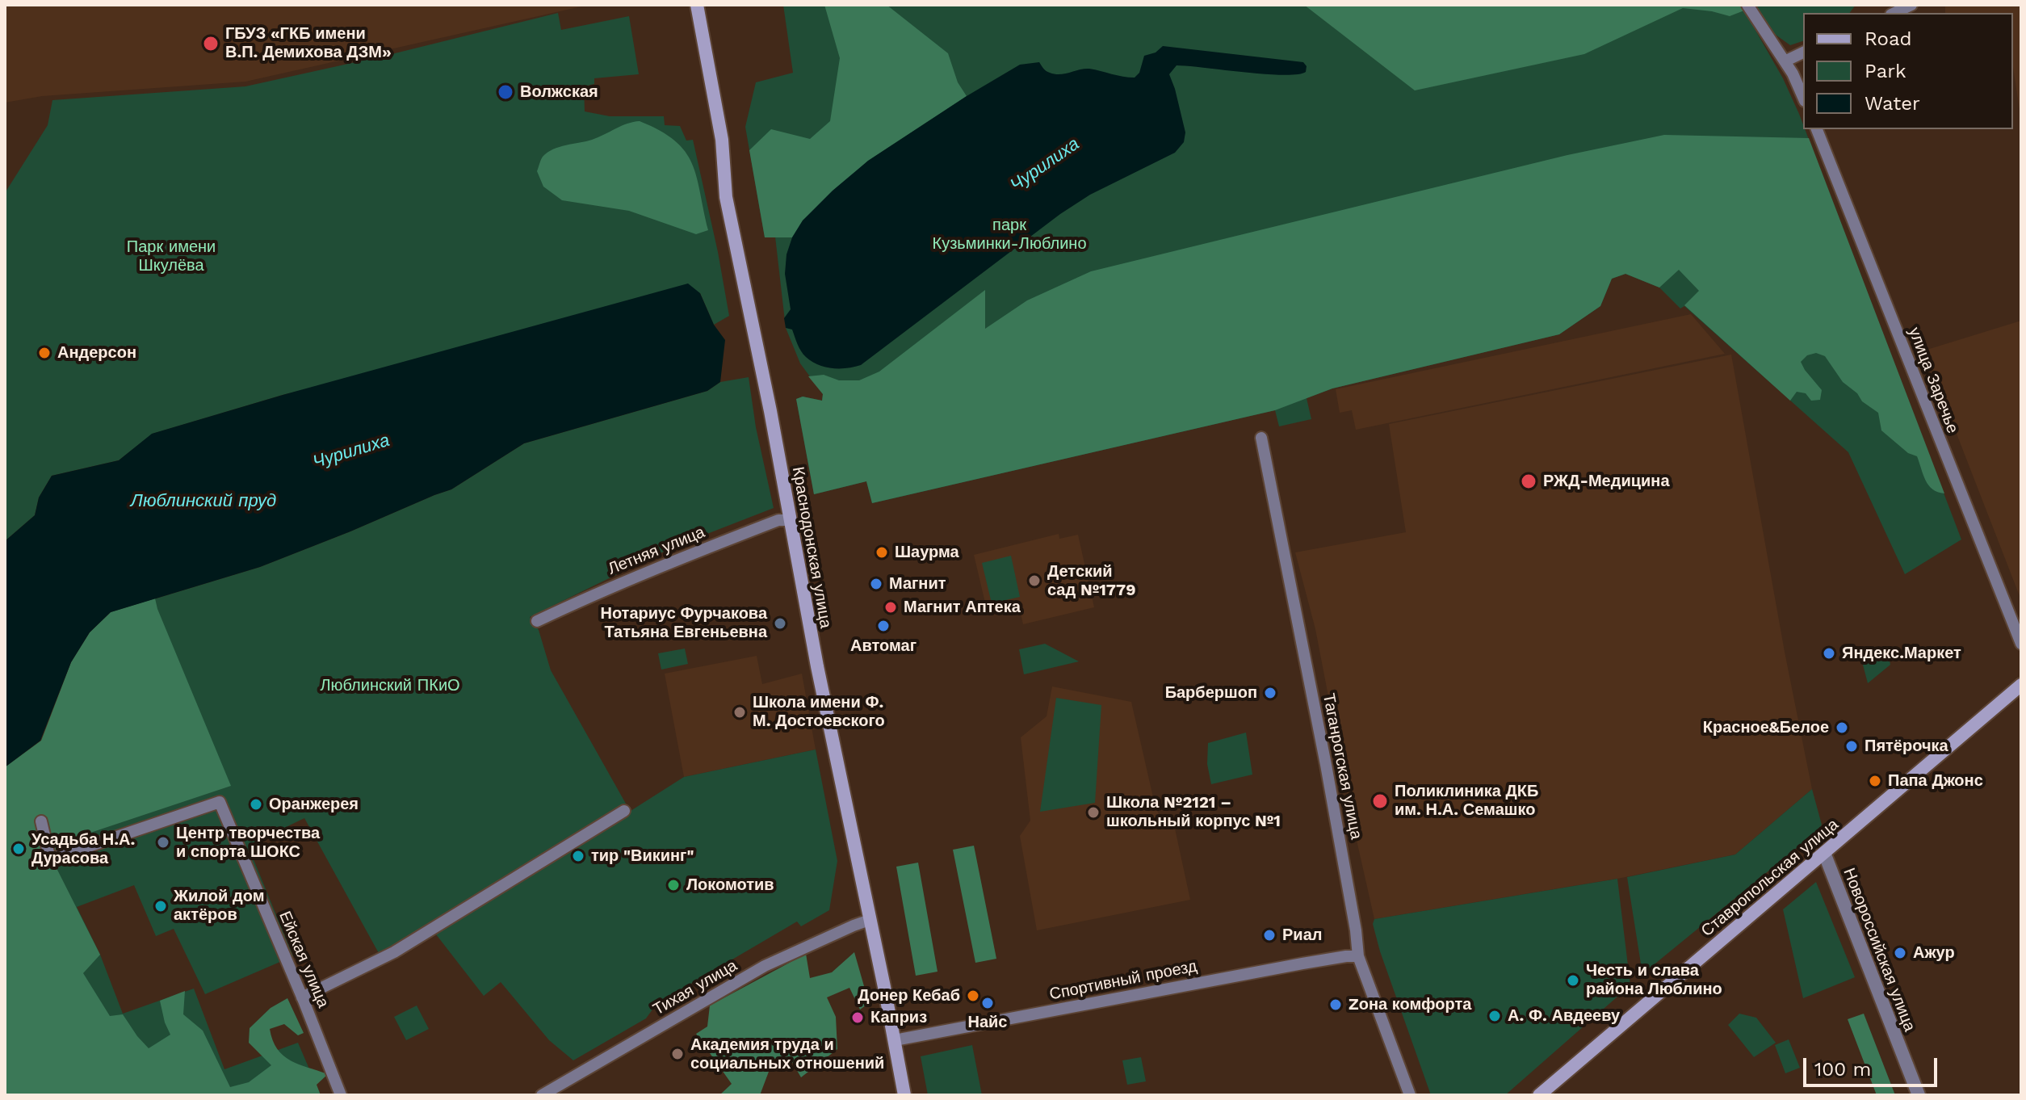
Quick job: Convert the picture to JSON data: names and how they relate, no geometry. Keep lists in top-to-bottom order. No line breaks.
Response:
{"streets":{"main road":["Краснодонская улица","Ставропольская улица"],"street":["улица Заречье","Летняя улица","Таганрогская улица","Новороссийская улица","Ейская улица","Спортивный проезд","Тихая улица"]},"crossings":[["Краснодонская улица","Летняя улица"],["Краснодонская улица","Спортивный проезд"],["Краснодонская улица","Тихая улица"],["Таганрогская улица","Спортивный проезд"],["Ставропольская улица","Новороссийская улица"]],"water":["Чурилиха","Люблинский пруд"],"parks":["парк Кузьминки-Люблино","Парк имени Шкулёва","Люблинский ПКиО"],"places":["ГБУЗ «ГКБ имени В.П. Демихова ДЗМ»","Волжская","Андерсон","РЖД-Медицина","Шаурма","Детский сад №1779","Магнит","Магнит Аптека","Нотариус Фурчакова Татьяна Евгеньевна","Автомаг","Яндекс.Маркет","Барбершоп","Школа имени Ф. М. Достоевского","Красное&Белое","Пятёрочка","Папа Джонс","Поликлиника ДКБ им. Н.А. Семашко","Оранжерея","Школа №2121 – школьный корпус №1","Центр творчества и спорта ШОКС","Усадьба Н.А. Дурасова","тир \"Викинг\"","Локомотив","Жилой дом актёров","Риал","Ажур","Честь и слава района Люблино","Донер Кебаб","Найс","Zона комфорта","А. Ф. Авдееву","Каприз","Академия труда и социальных отношений"],"legend":["Road","Park","Water"],"scale_bar":"100 m"}
